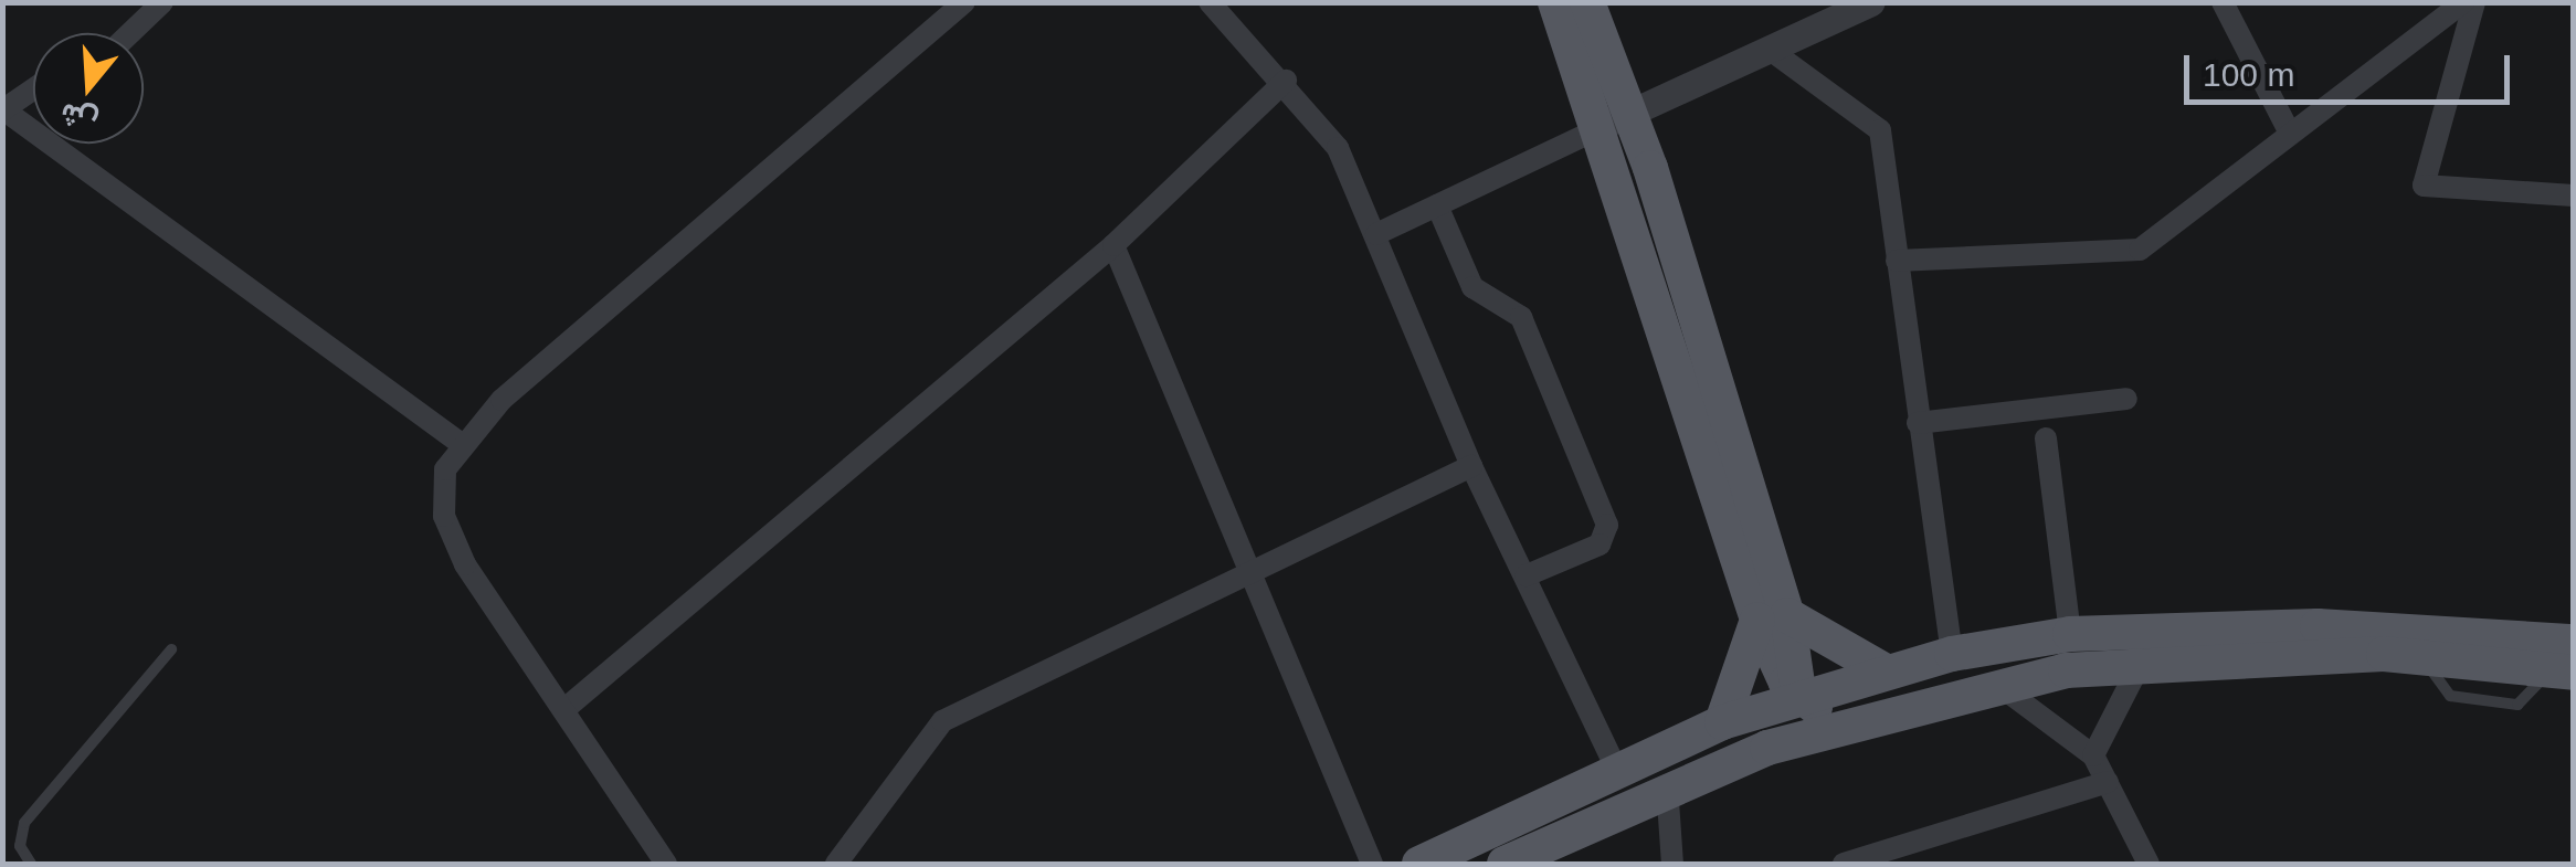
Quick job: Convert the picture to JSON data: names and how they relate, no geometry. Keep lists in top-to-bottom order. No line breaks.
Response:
{"scale_bar":"100 m","north":"bottom"}
